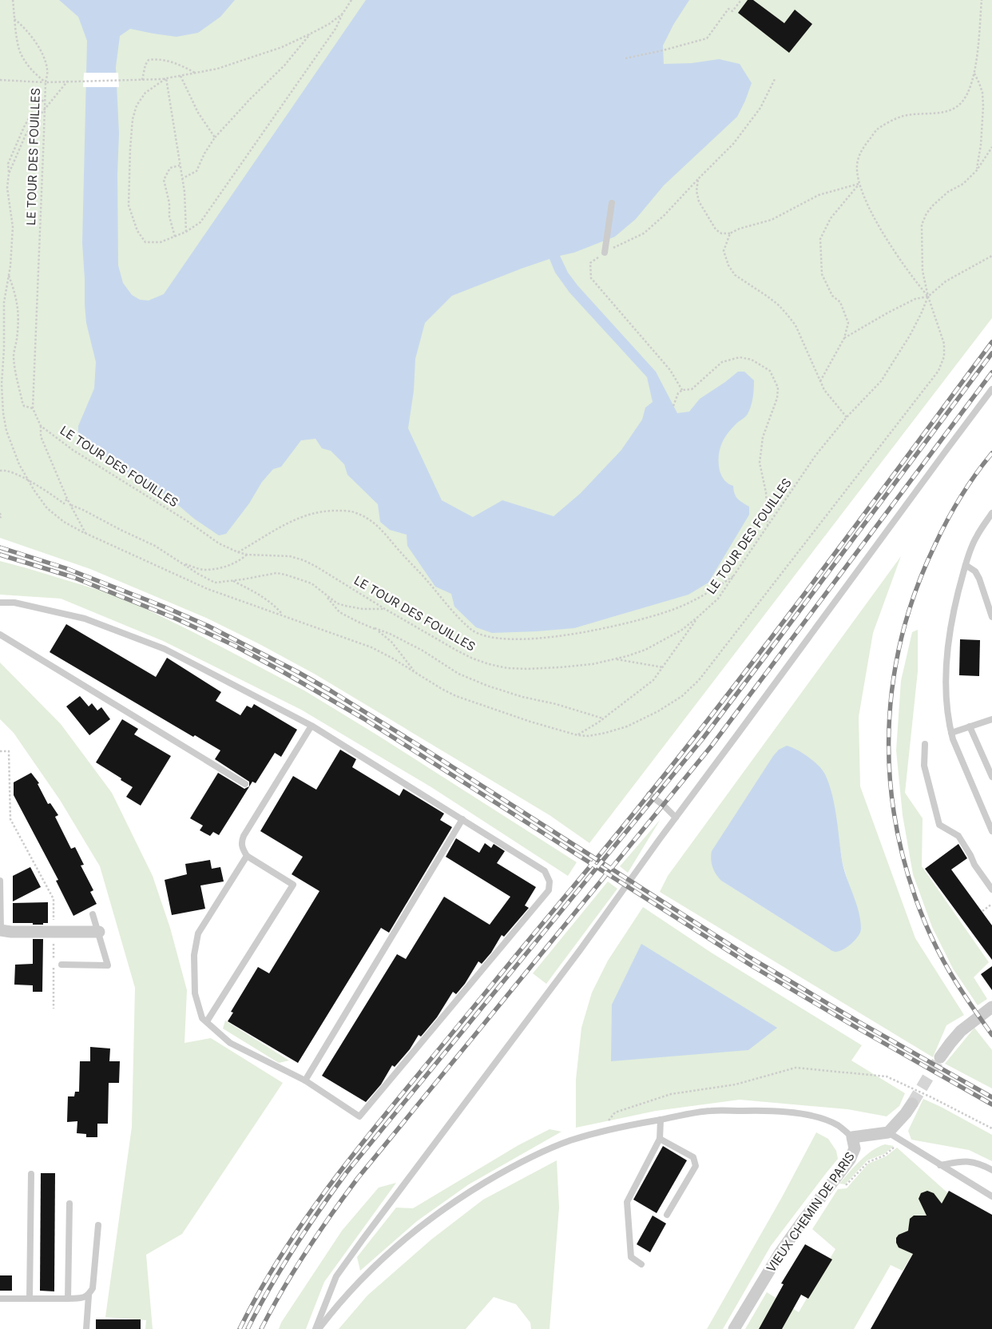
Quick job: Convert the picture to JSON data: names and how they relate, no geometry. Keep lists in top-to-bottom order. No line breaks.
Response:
{"streets":{"street":["VIEUX CHEMIN DE PARIS"],"path":["LE TOUR DES FOUILLES"]}}
